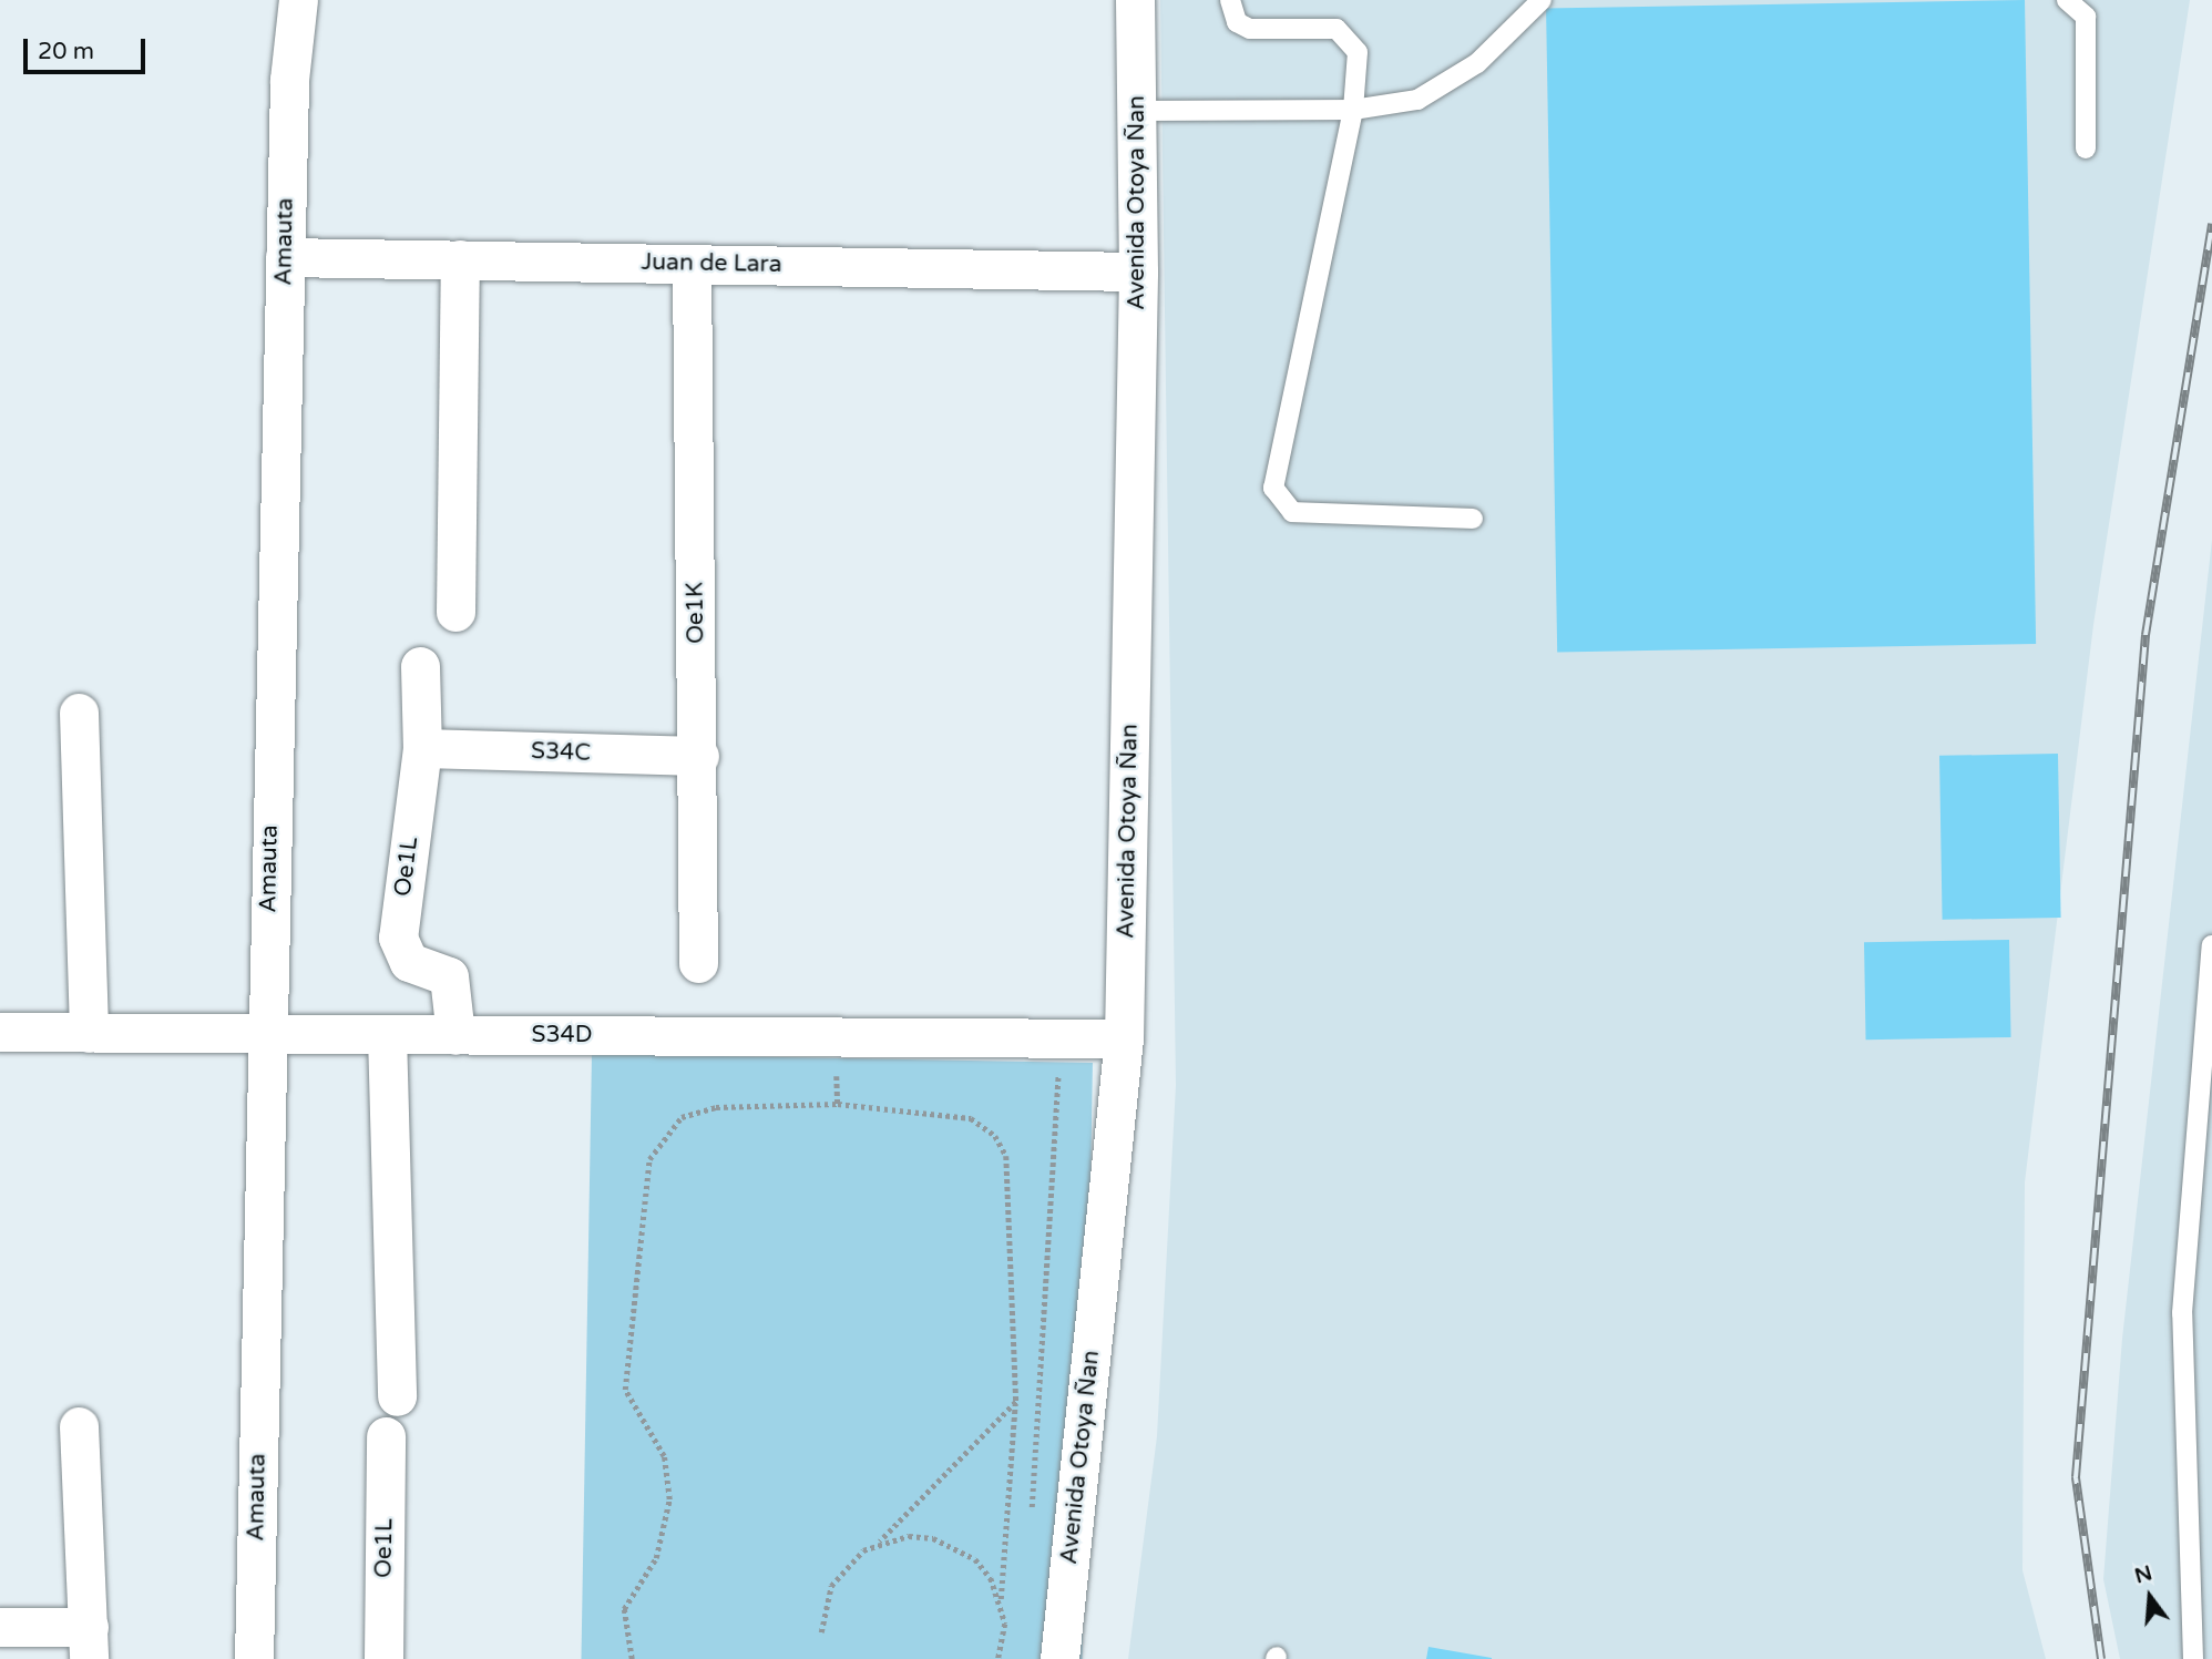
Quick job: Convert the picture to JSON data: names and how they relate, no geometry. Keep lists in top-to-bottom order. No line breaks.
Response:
{"streets":{"street":["Avenida Otoya Ñan","Amauta","Juan de Lara","Oe1K","S34C","Oe1L","S34D"]},"crossings":[["Avenida Otoya Ñan","Juan de Lara"],["Avenida Otoya Ñan","S34D"],["Amauta","Juan de Lara"],["Amauta","S34D"],["Juan de Lara","Oe1K"],["Oe1K","S34C"],["S34C","Oe1L"],["Oe1L","S34D"]],"scale_bar":"20 m","north":"top"}
